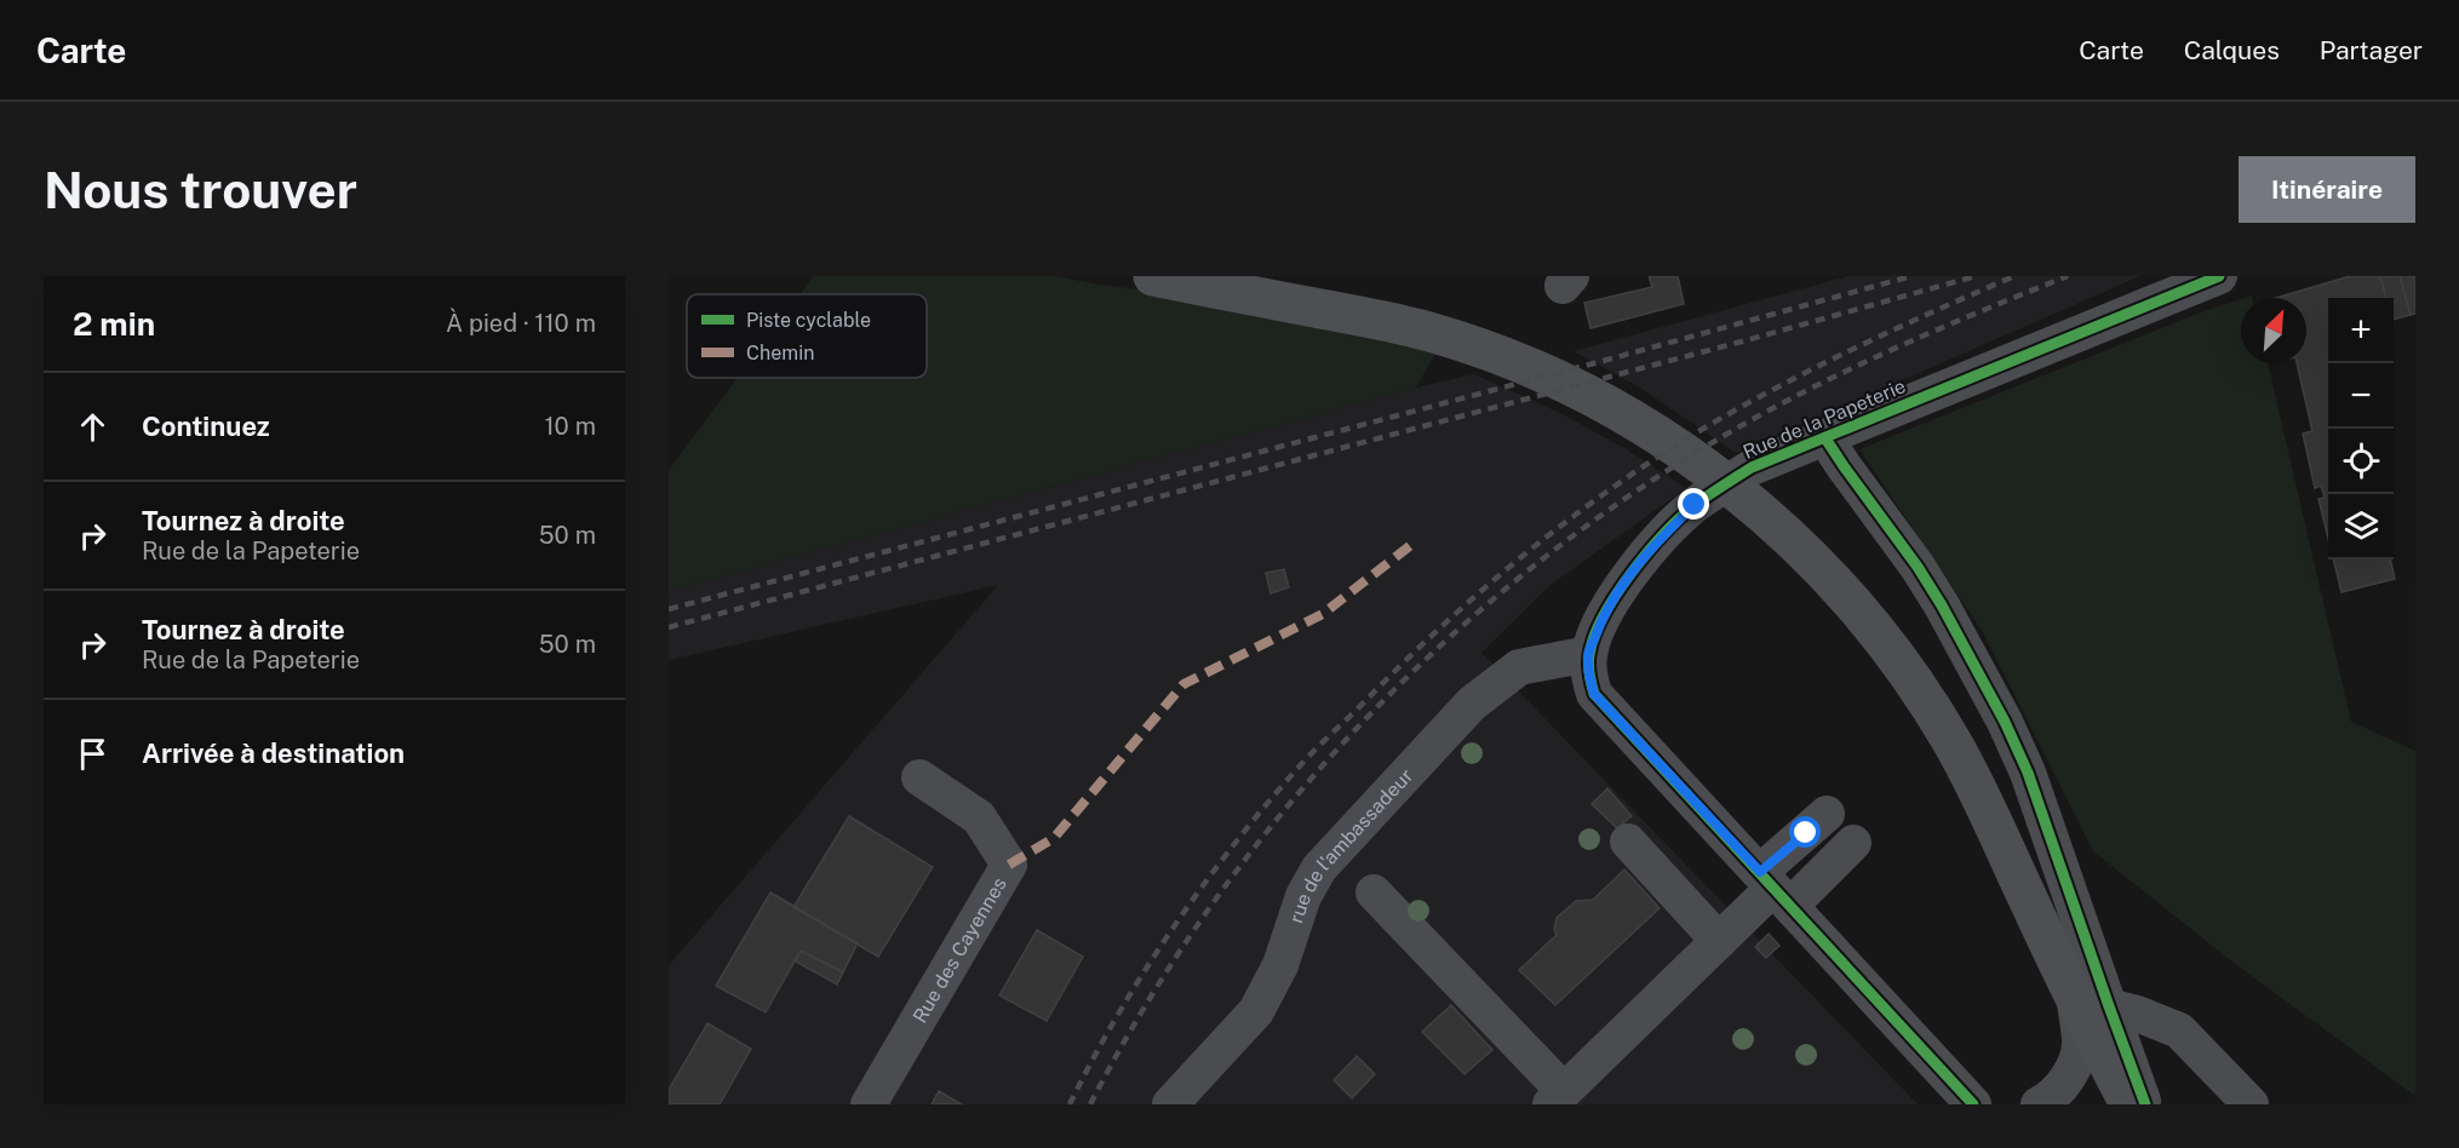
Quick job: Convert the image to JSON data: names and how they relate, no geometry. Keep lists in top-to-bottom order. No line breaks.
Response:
{"streets":{"street":["Rue de la Papeterie","rue de l'ambassadeur","Rue des Cayennes"]},"crossings":[["Rue de la Papeterie","rue de l'ambassadeur"]],"legend":["Piste cyclable","Chemin"],"north":"top right","page":{"header":"Carte","nav":["Carte","Calques","Partager"],"buttons":"Itinéraire","title":"Nous trouver","heading":["2 min","À pied · 110 m"],"map_buttons":["+","−"],"list":[["Continuez","10 m"],["Tournez à droite","Rue de la Papeterie","50 m"],["Tournez à droite","Rue de la Papeterie","50 m"],"Arrivée à destination"]}}
